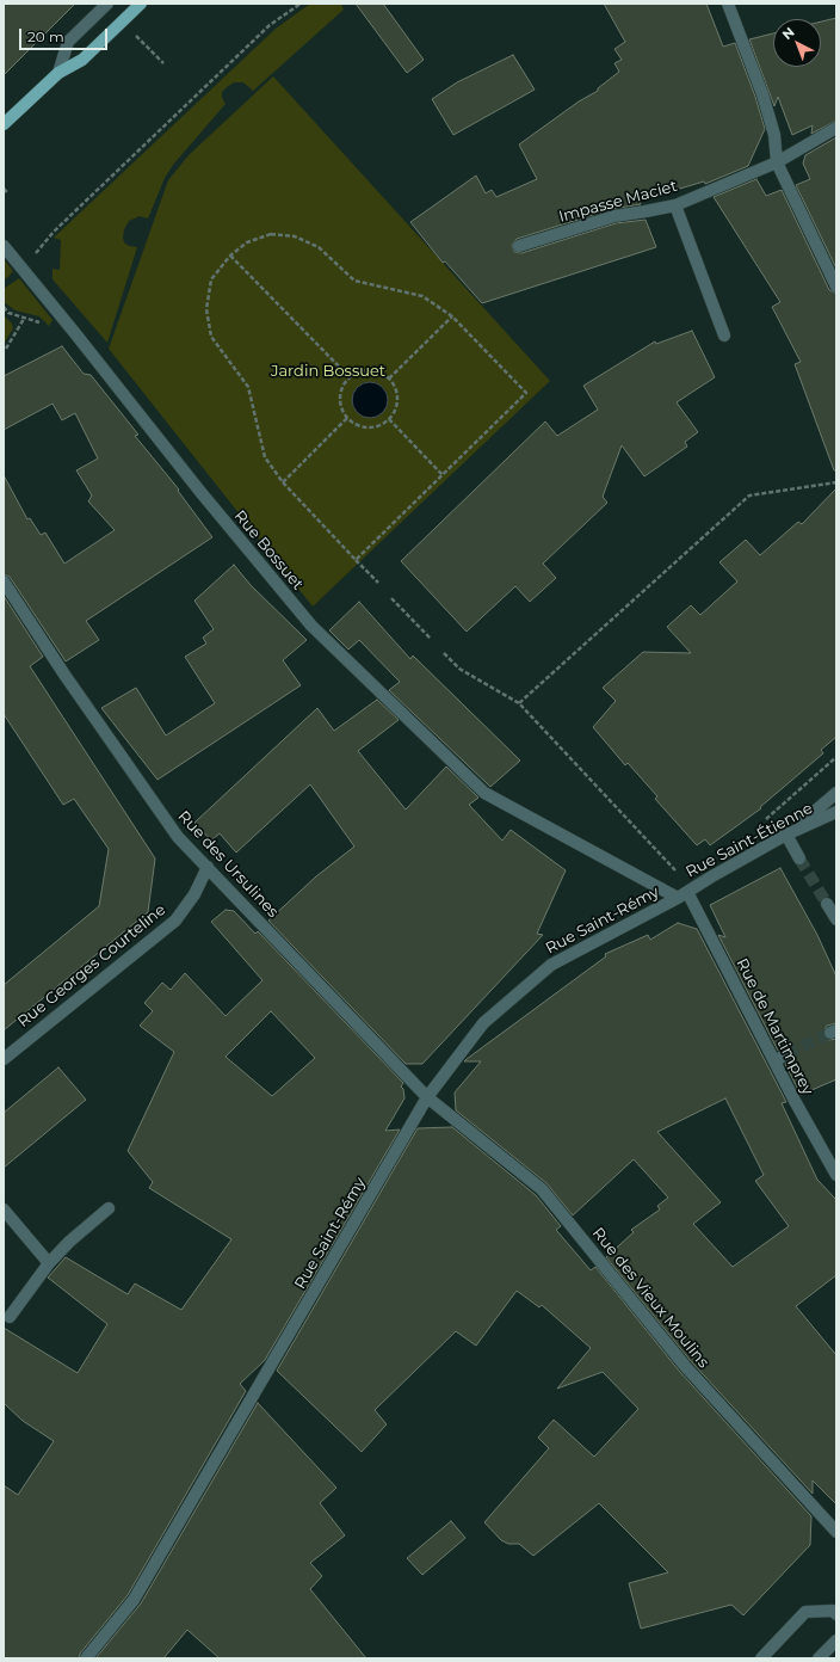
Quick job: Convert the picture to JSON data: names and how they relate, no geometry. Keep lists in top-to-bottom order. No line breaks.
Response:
{"streets":{"street":["Impasse Maciet","Rue Bossuet","Rue Saint-Étienne","Rue des Ursulines","Rue Saint-Rémy","Rue Georges Courteline","Rue de Martimprey","Rue des Vieux Moulins"]},"crossings":[["Rue Bossuet","Rue Saint-Étienne"],["Rue Bossuet","Rue Saint-Rémy"],["Rue Bossuet","Rue de Martimprey"],["Rue Saint-Étienne","Rue Saint-Rémy"],["Rue Saint-Étienne","Rue de Martimprey"],["Rue des Ursulines","Rue Saint-Rémy"],["Rue des Ursulines","Rue Georges Courteline"],["Rue des Ursulines","Rue des Vieux Moulins"],["Rue Saint-Rémy","Rue de Martimprey"],["Rue Saint-Rémy","Rue des Vieux Moulins"]],"parks":["Jardin Bossuet"],"scale_bar":"20 m","north":"top left"}
